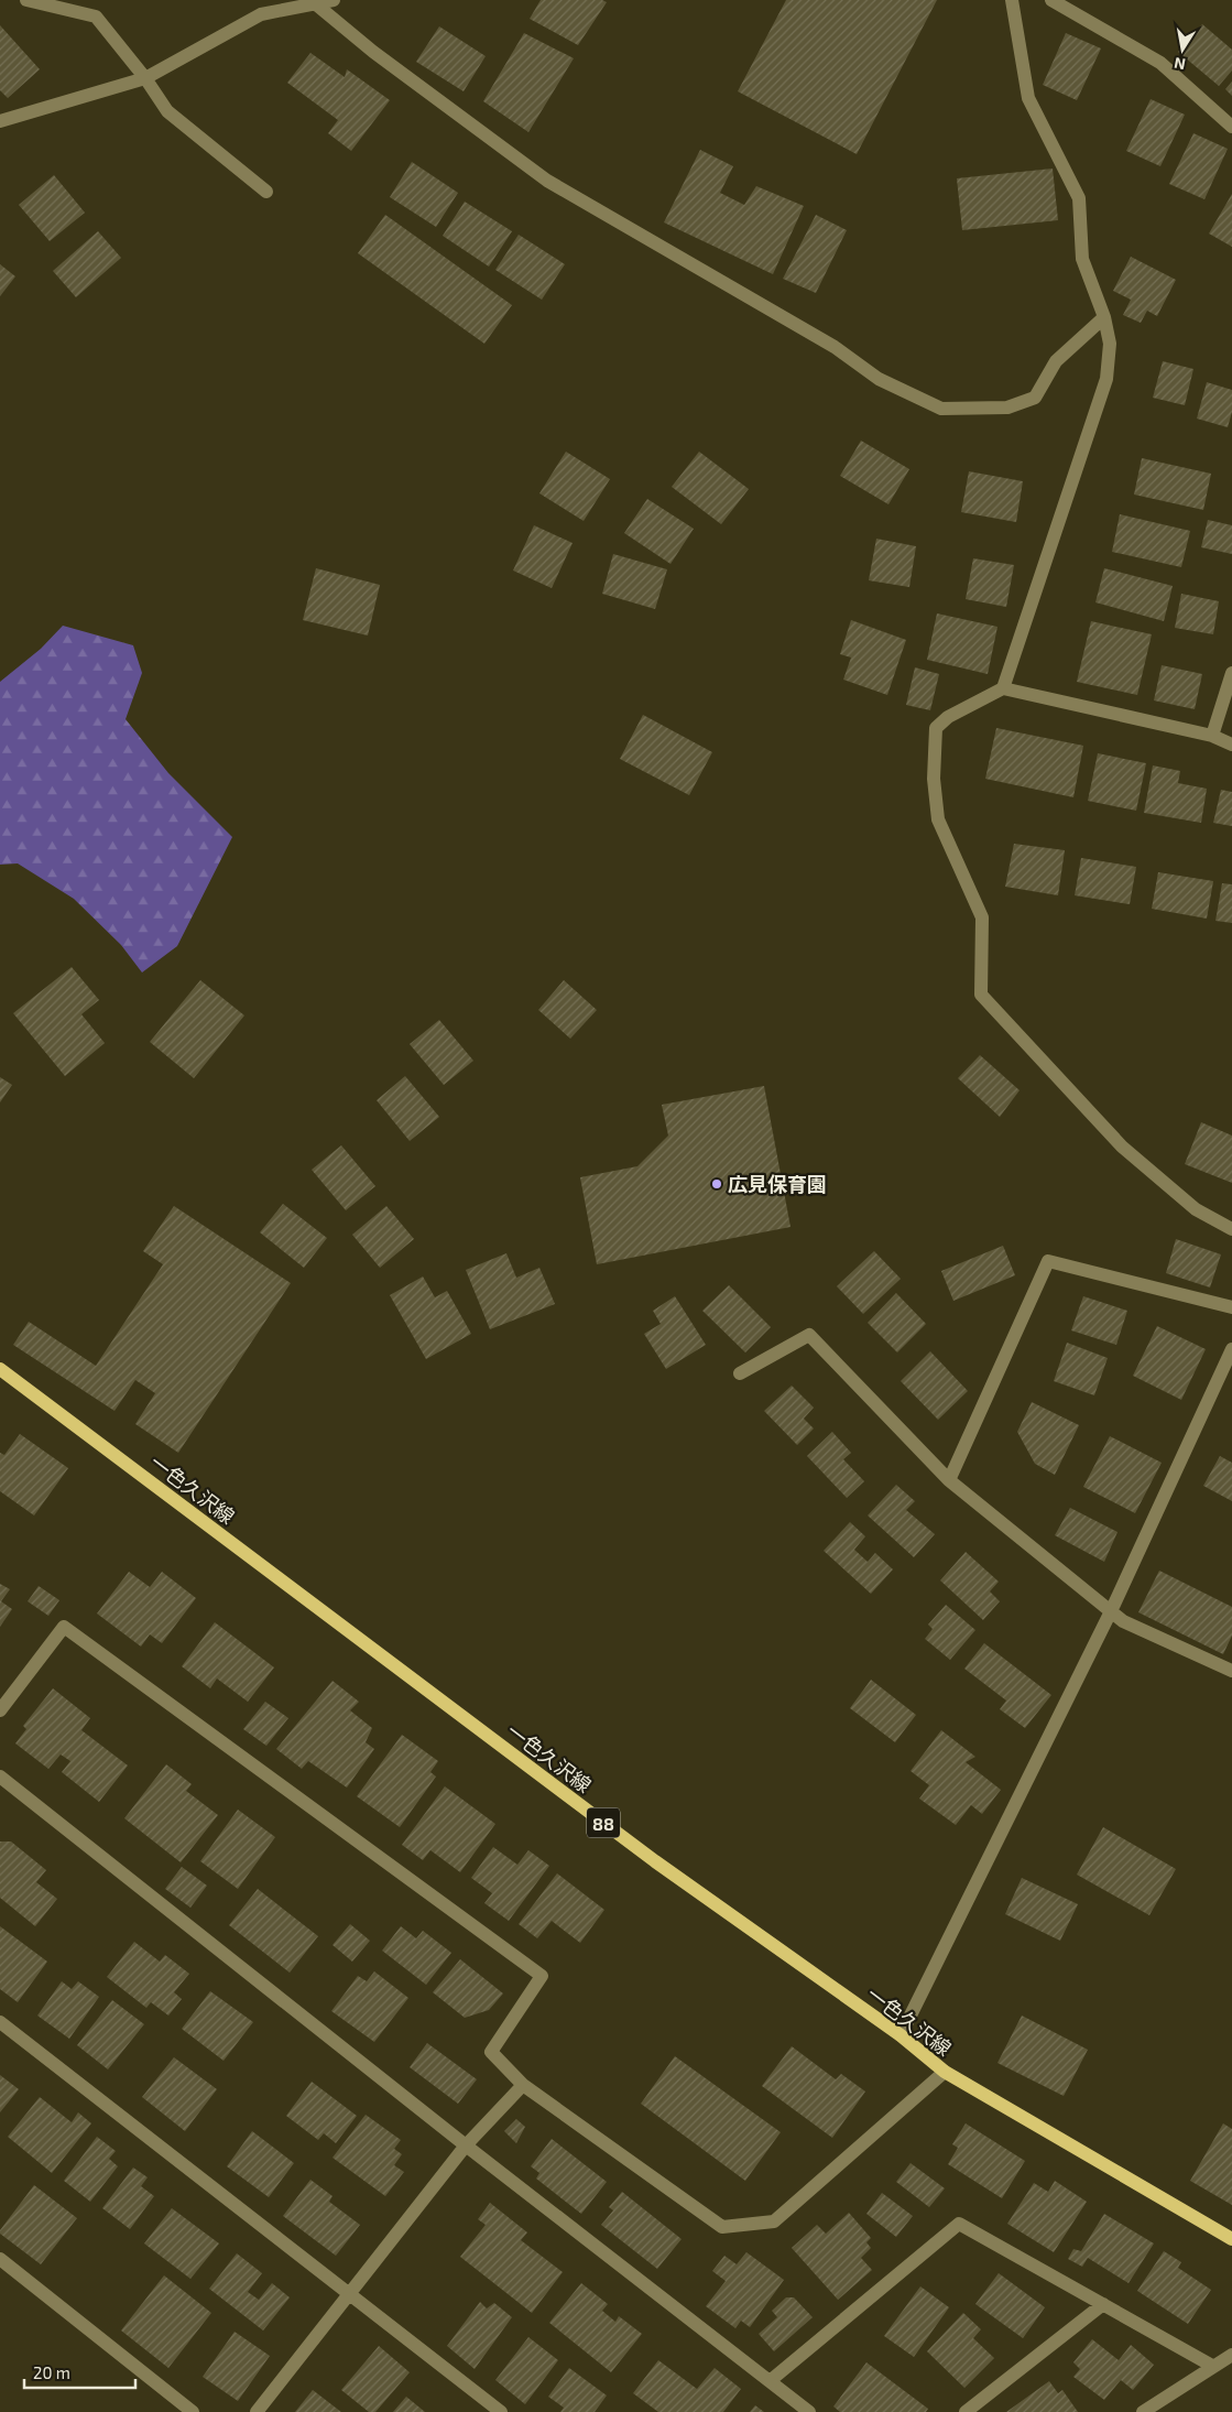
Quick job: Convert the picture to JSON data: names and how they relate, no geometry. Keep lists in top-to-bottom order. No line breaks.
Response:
{"streets":{"main road":["一色久沢線","88"]},"places":["広見保育園"],"scale_bar":"20 m","north":"bottom"}
